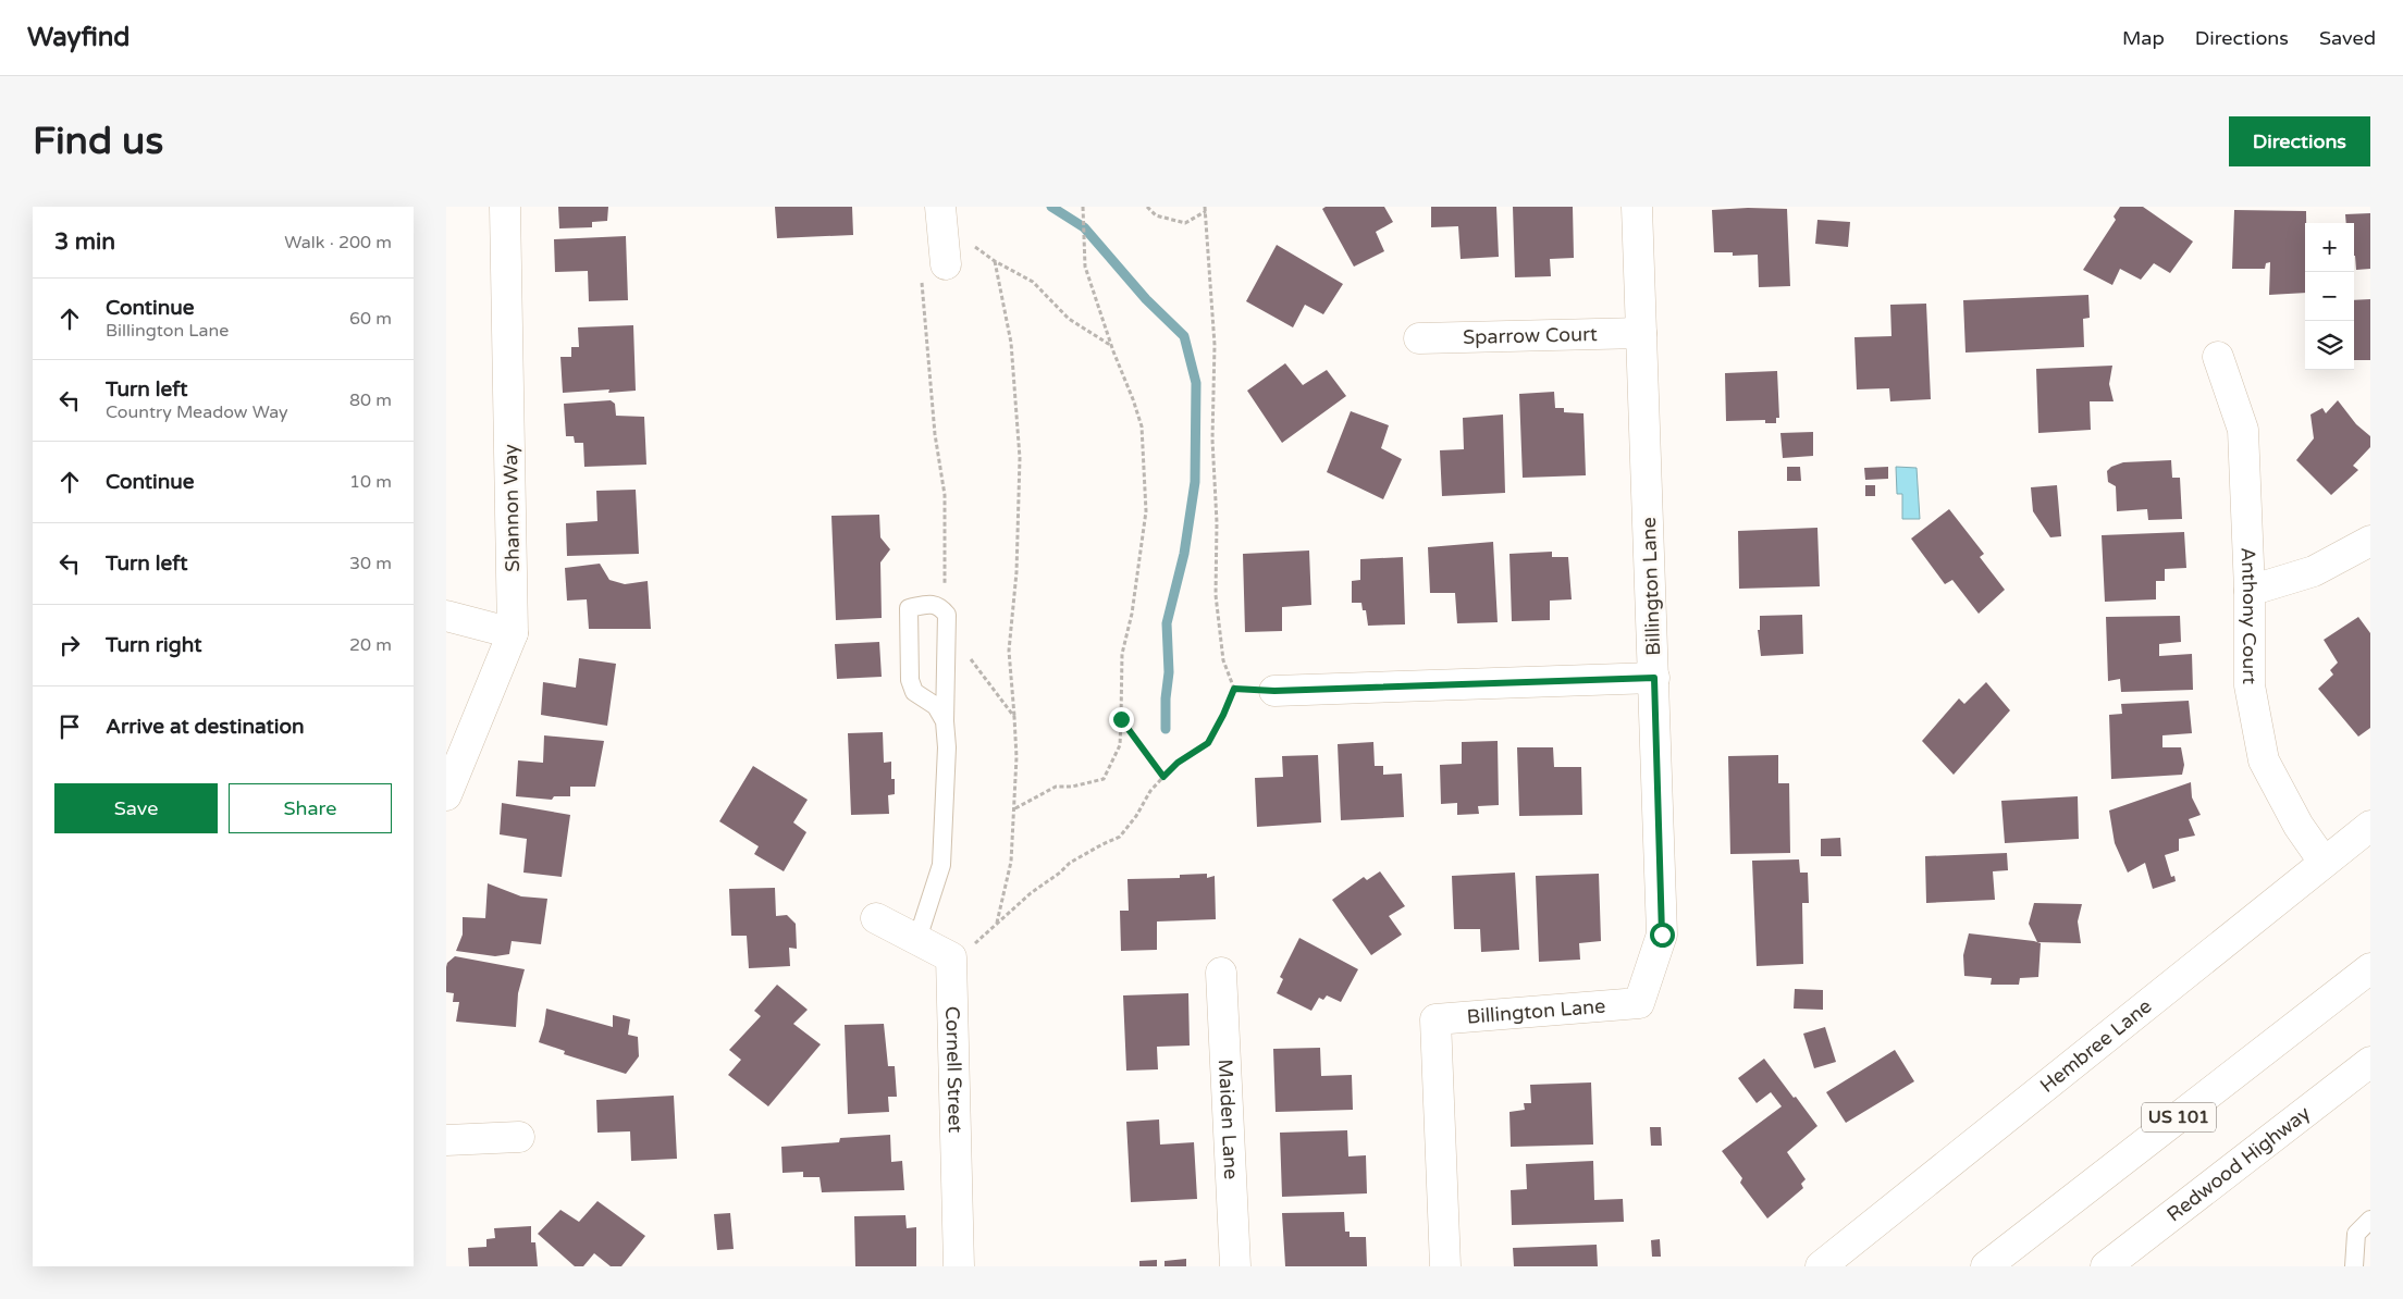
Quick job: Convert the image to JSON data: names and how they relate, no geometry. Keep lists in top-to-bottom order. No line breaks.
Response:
{"streets":{"main road":["Sparrow Court","Shannon Way","Billington Lane","Anthony Court","Hembree Lane","Cornell Street","US 101","Maiden Lane","Redwood Highway"]},"crossings":[["Sparrow Court","Billington Lane"],["Anthony Court","Hembree Lane"]],"page":{"header":"Wayfind","nav":["Map","Directions","Saved"],"buttons":["Directions",["Save","Share"]],"title":"Find us","heading":["3 min","Walk · 200 m"],"map_buttons":["+","−"],"list":[["Continue","Billington Lane","60 m"],["Turn left","Country Meadow Way","80 m"],["Continue","10 m"],["Turn left","30 m"],["Turn right","20 m"],"Arrive at destination"]}}
